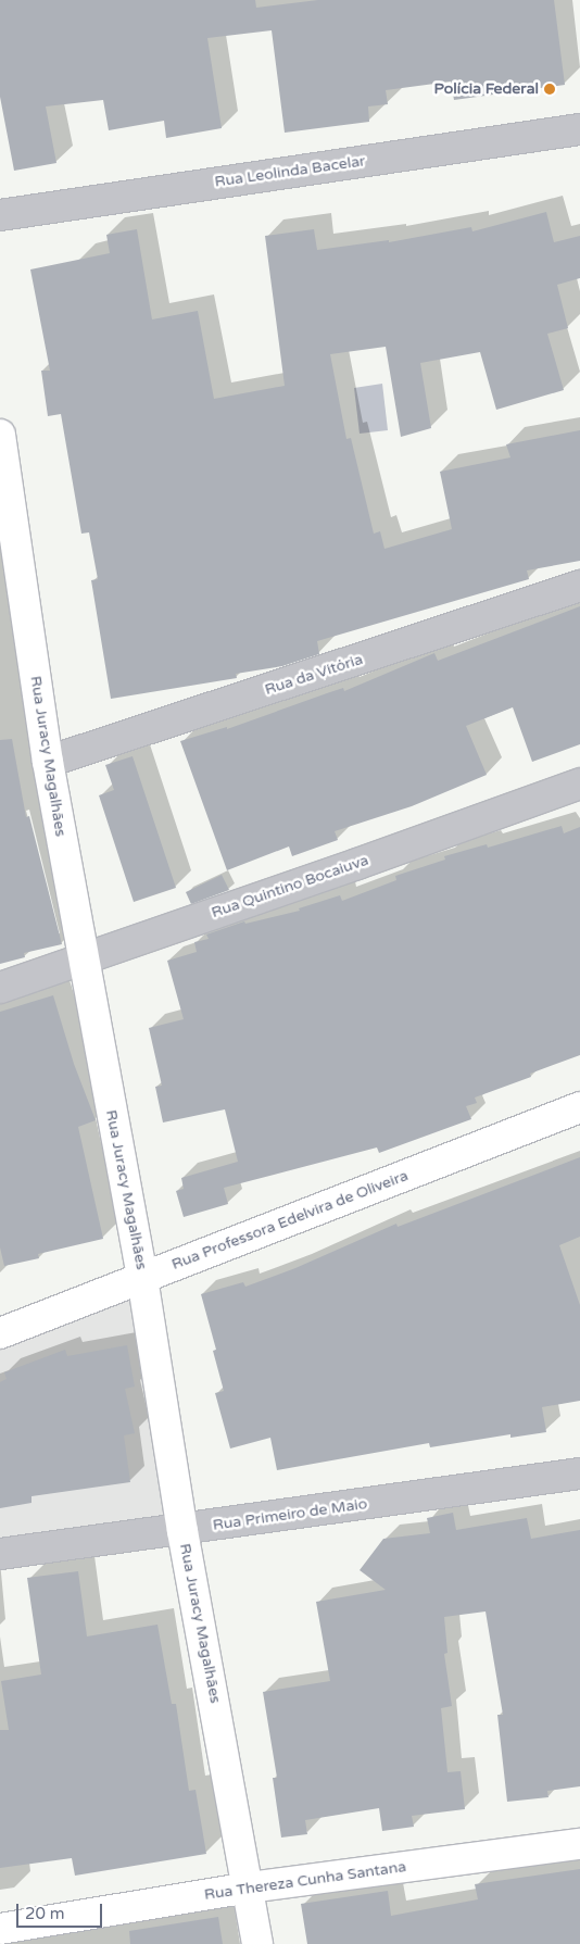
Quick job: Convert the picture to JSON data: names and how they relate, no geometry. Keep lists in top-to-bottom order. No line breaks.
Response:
{"streets":{"street":["Rua Leolinda Bacelar","Rua da Vitória","Rua Juracy Magalhães","Rua Quintino Bocaiuva","Rua Professora Edelvira de Oliveira","Rua Primeiro de Maio","Rua Thereza Cunha Santana"]},"crossings":[["Rua da Vitória","Rua Juracy Magalhães"],["Rua Juracy Magalhães","Rua Quintino Bocaiuva"],["Rua Juracy Magalhães","Rua Professora Edelvira de Oliveira"],["Rua Juracy Magalhães","Rua Primeiro de Maio"],["Rua Juracy Magalhães","Rua Thereza Cunha Santana"]],"places":["Polícia Federal"],"scale_bar":"20 m"}
